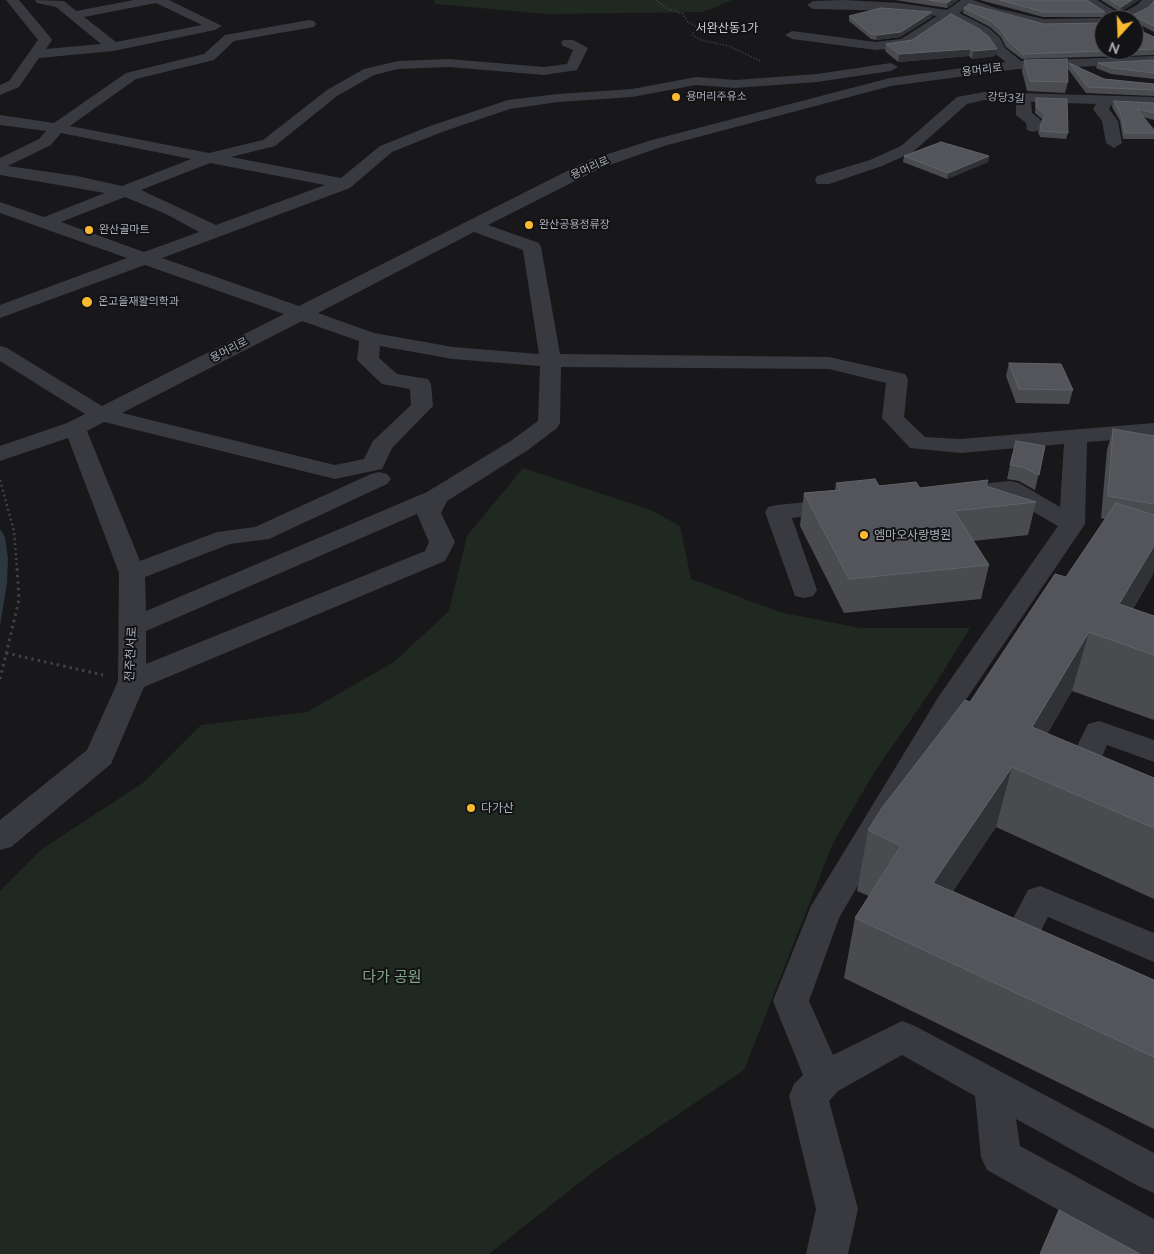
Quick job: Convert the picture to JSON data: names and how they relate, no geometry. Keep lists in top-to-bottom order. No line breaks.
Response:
{"streets":{"street":["용머리로","강당3길","전주천서로"]},"crossings":[["용머리로","전주천서로"]],"districts":["서완산동1가"],"parks":["다가 공원"],"places":["용머리주유소","완산공용정류장","완산골마트","온고을재활의학과","엠마오사랑병원","다가산"],"north":"bottom"}
